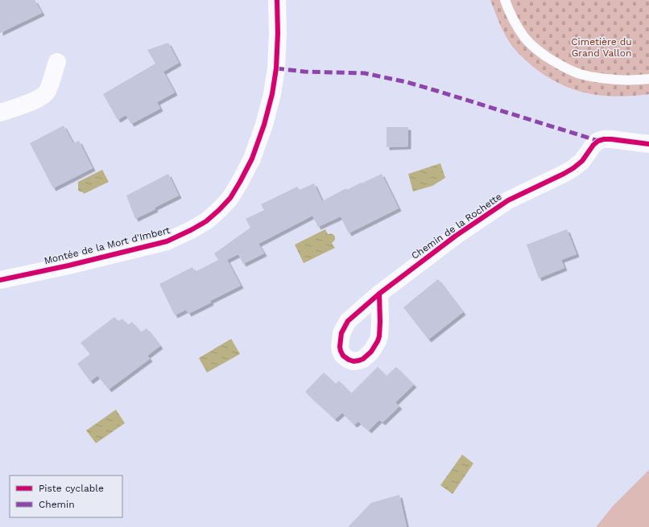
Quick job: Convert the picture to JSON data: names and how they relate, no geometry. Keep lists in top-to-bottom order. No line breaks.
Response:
{"streets":{"street":["Chemin de la Rochette","Montée de la Mort d'Imbert"]},"parks":["Cimetière du Grand Vallon"],"legend":["Piste cyclable","Chemin"]}
